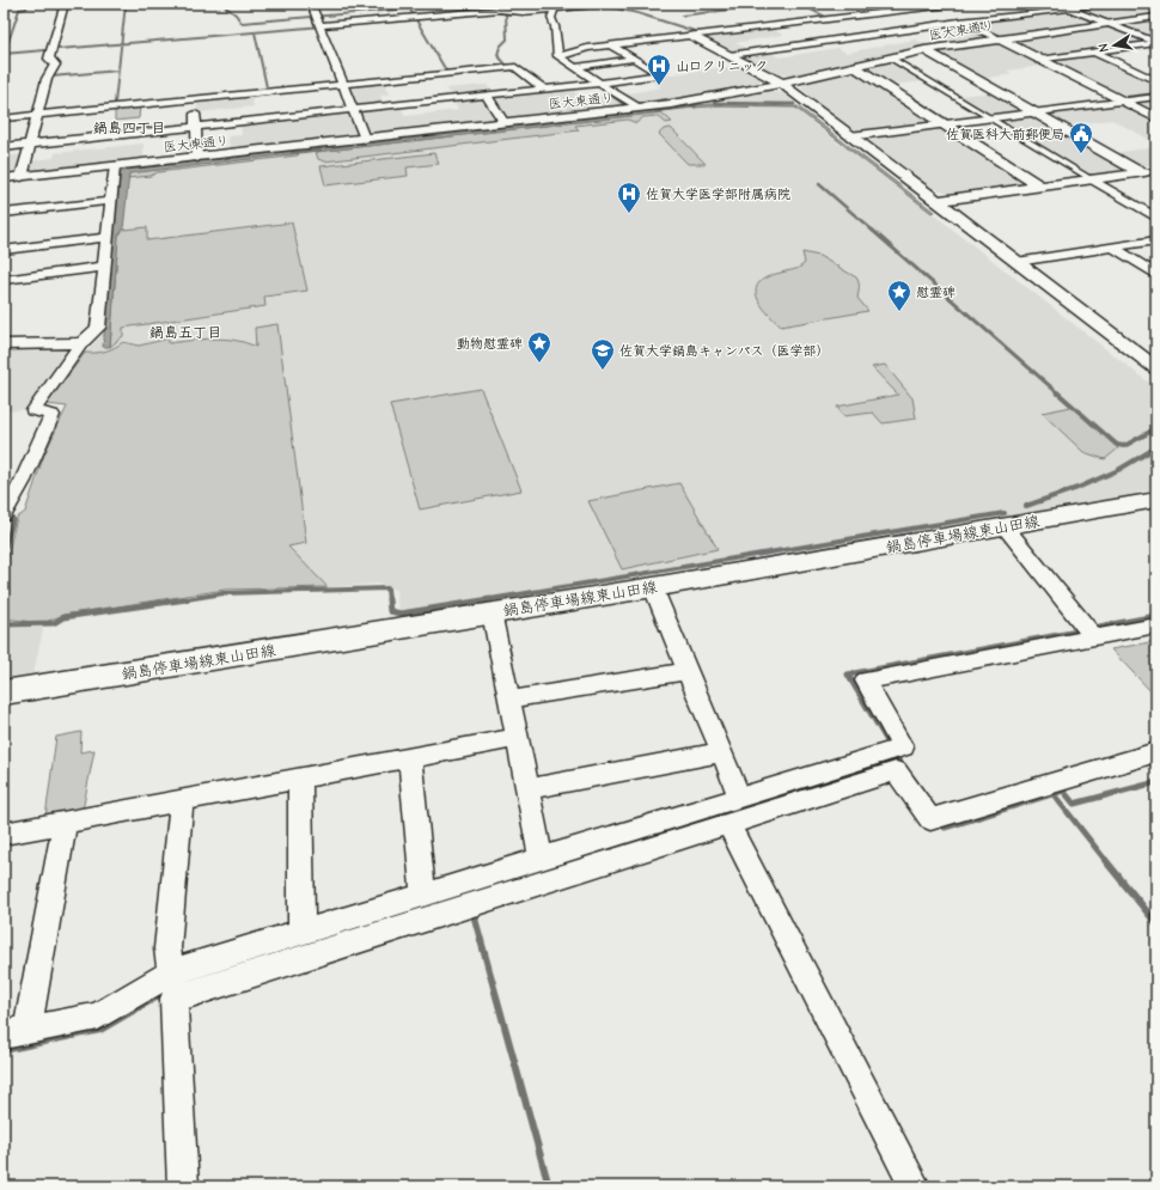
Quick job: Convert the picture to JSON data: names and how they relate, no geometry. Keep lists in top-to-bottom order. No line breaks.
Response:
{"streets":{"main road":["鍋島停車場線東山田線"],"street":["医大東通り"]},"districts":["鍋島四丁目","鍋島五丁目"],"places":{"hospital":["山口クリニック","佐賀大学医学部附属病院"],"public building":["佐賀医科大前郵便局"],"place":["慰霊碑","動物慰霊碑"],"school or university":["佐賀大学鍋島キャンパス（医学部）"]},"north":"left"}
